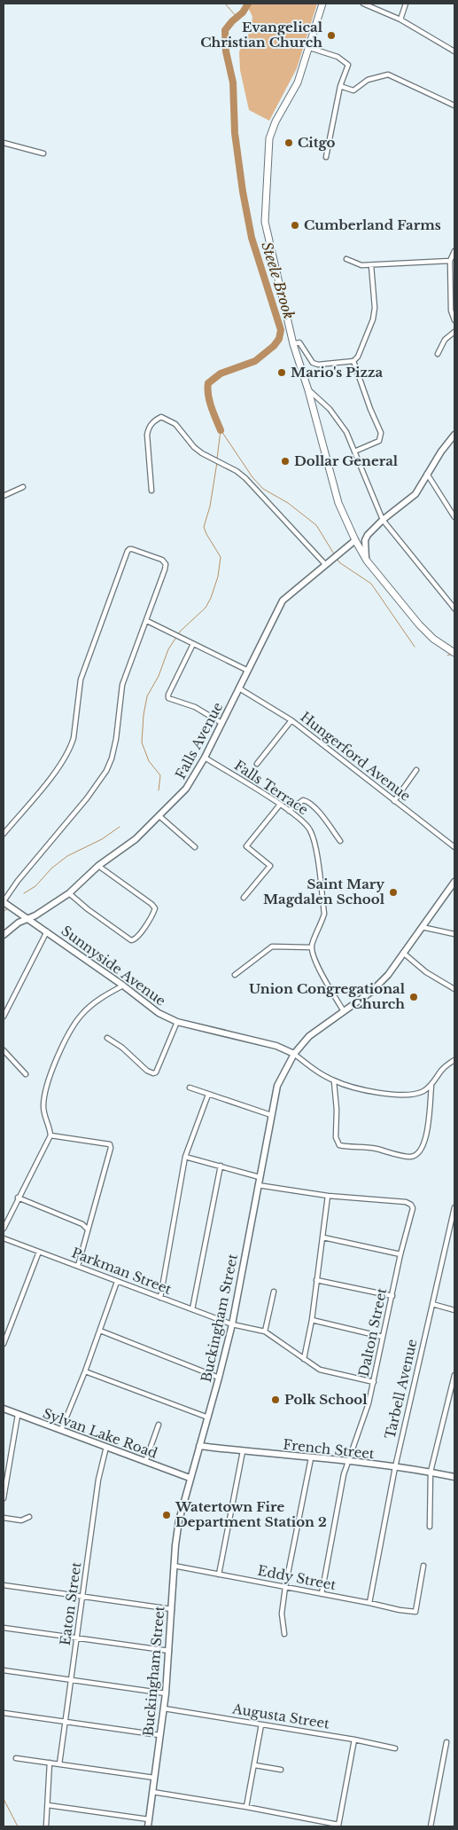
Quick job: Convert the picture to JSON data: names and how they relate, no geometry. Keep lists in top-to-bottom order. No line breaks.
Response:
{"streets":{"main road":["Falls Avenue","Sunnyside Avenue","Buckingham Street","Sylvan Lake Road","French Street"],"street":["Hungerford Avenue","Falls Terrace","Parkman Street","Dalton Street","Tarbell Avenue","Eddy Street","Eaton Street","Augusta Street"]},"crossings":[["Falls Avenue","Hungerford Avenue"],["Falls Avenue","Falls Terrace"],["Falls Avenue","Sunnyside Avenue"],["Sunnyside Avenue","Buckingham Street"],["Parkman Street","Buckingham Street"],["Buckingham Street","Sylvan Lake Road"],["Buckingham Street","French Street"],["Buckingham Street","Eddy Street"],["Buckingham Street","Augusta Street"],["Dalton Street","French Street"],["Dalton Street","Eddy Street"],["Tarbell Avenue","French Street"],["Tarbell Avenue","Eddy Street"],["Sylvan Lake Road","Eaton Street"]],"water":["Steele Brook"],"places":["Evangelical Christian Church","Citgo","Cumberland Farms","Mario's Pizza","Dollar General","Saint Mary Magdalen School","Union Congregational Church","Polk School","Watertown Fire Department Station 2"]}
